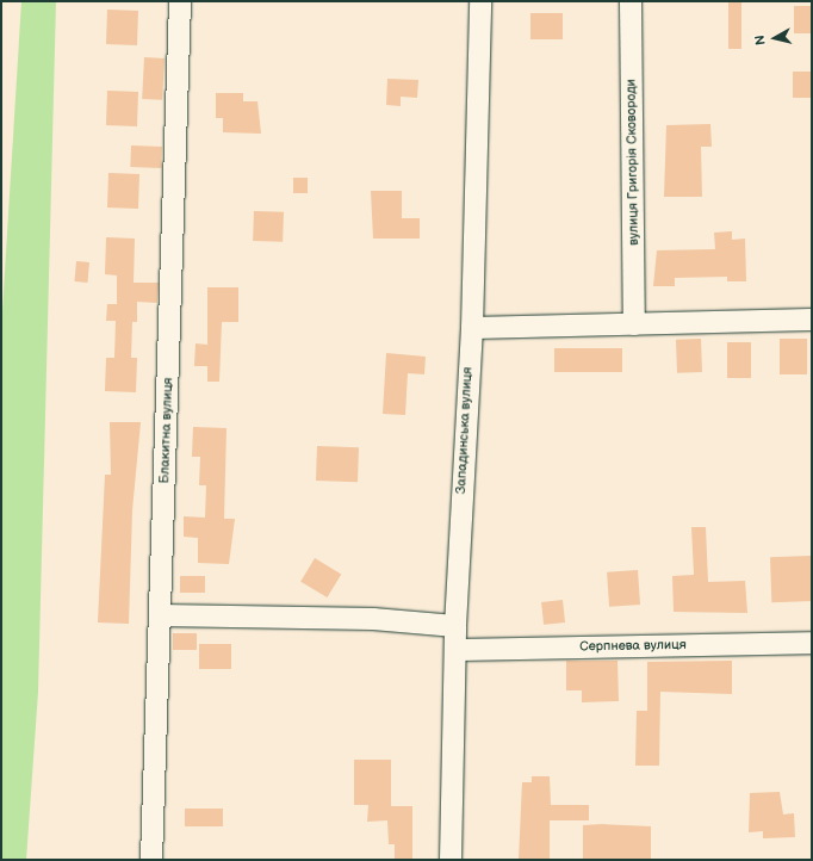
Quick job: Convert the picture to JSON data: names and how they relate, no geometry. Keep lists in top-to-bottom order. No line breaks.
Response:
{"streets":{"street":["вулиця Григорія Сковороди","Блакитна вулиця","Западинська вулиця","Серпнева вулиця"]},"crossings":[["Западинська вулиця","Серпнева вулиця"]],"north":"left"}
